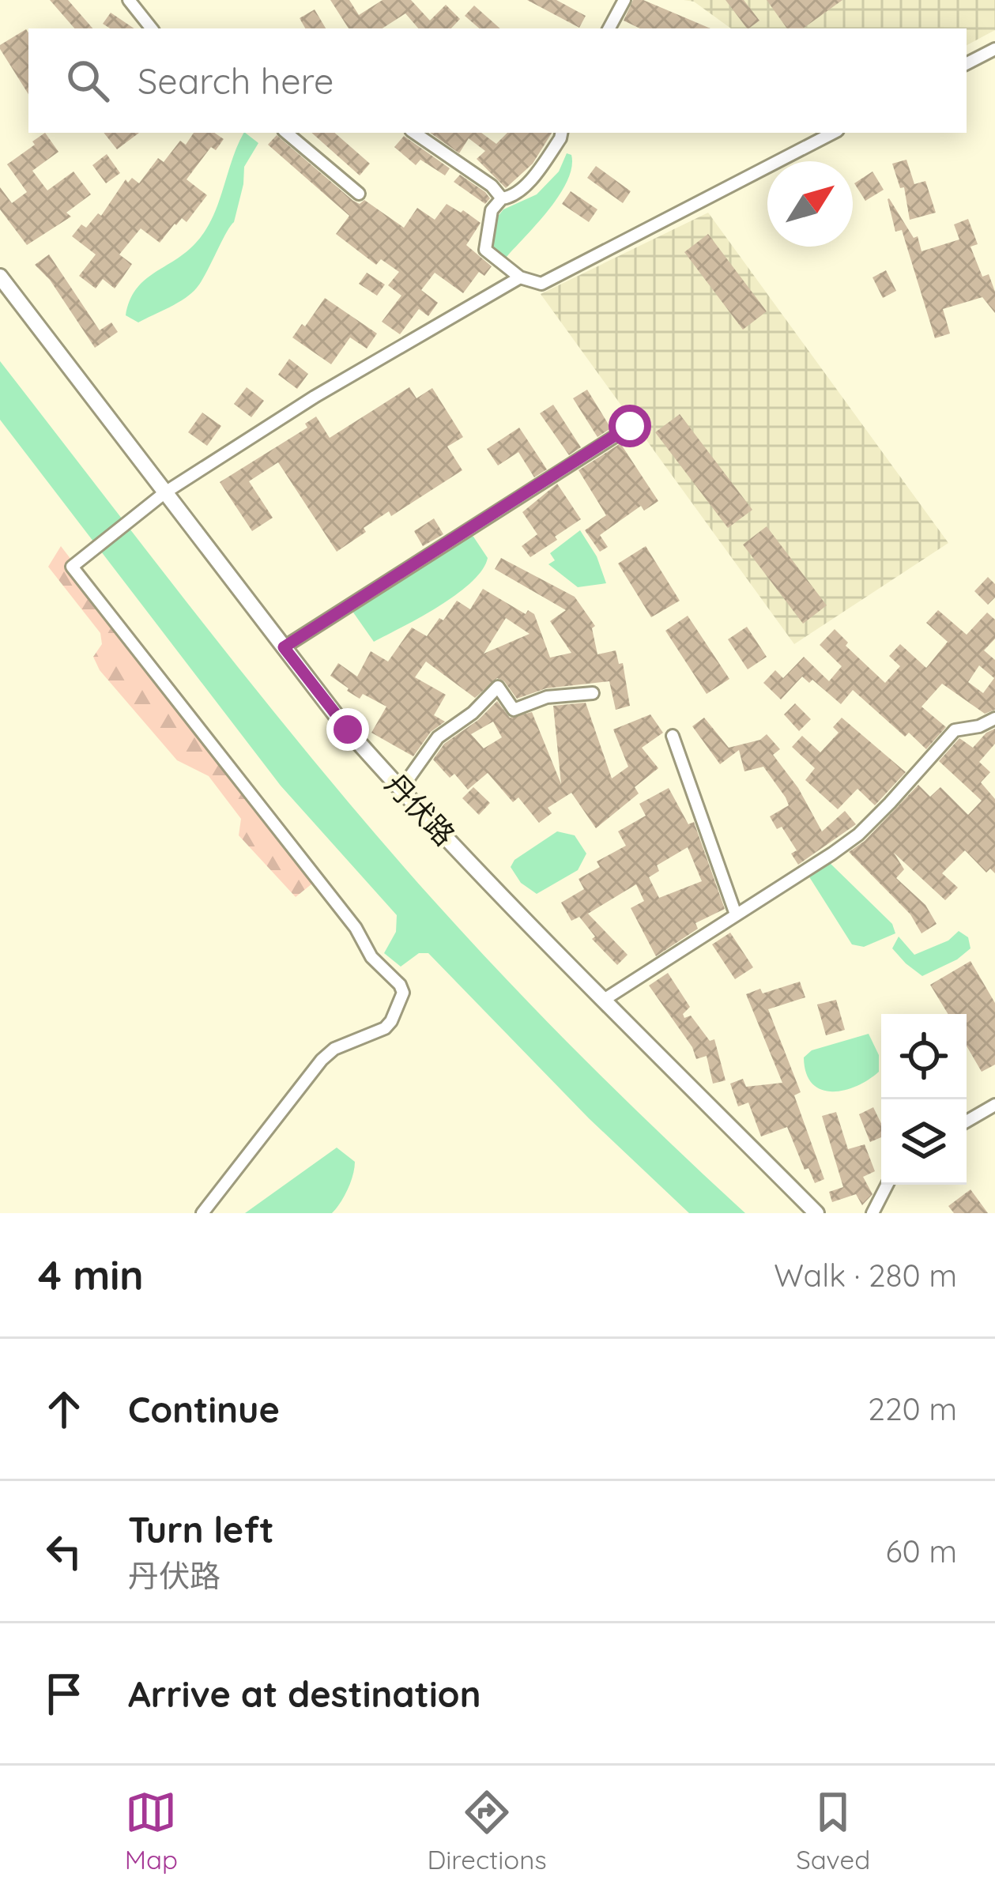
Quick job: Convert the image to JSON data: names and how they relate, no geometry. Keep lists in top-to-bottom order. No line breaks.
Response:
{"streets":{"main road":["丹伏路"]},"north":"top right","page":{"search":"Search here","heading":["4 min","Walk · 280 m"],"list":[["Continue","220 m"],["Turn left","丹伏路","60 m"],"Arrive at destination"],"nav":["Map","Directions","Saved"]}}
